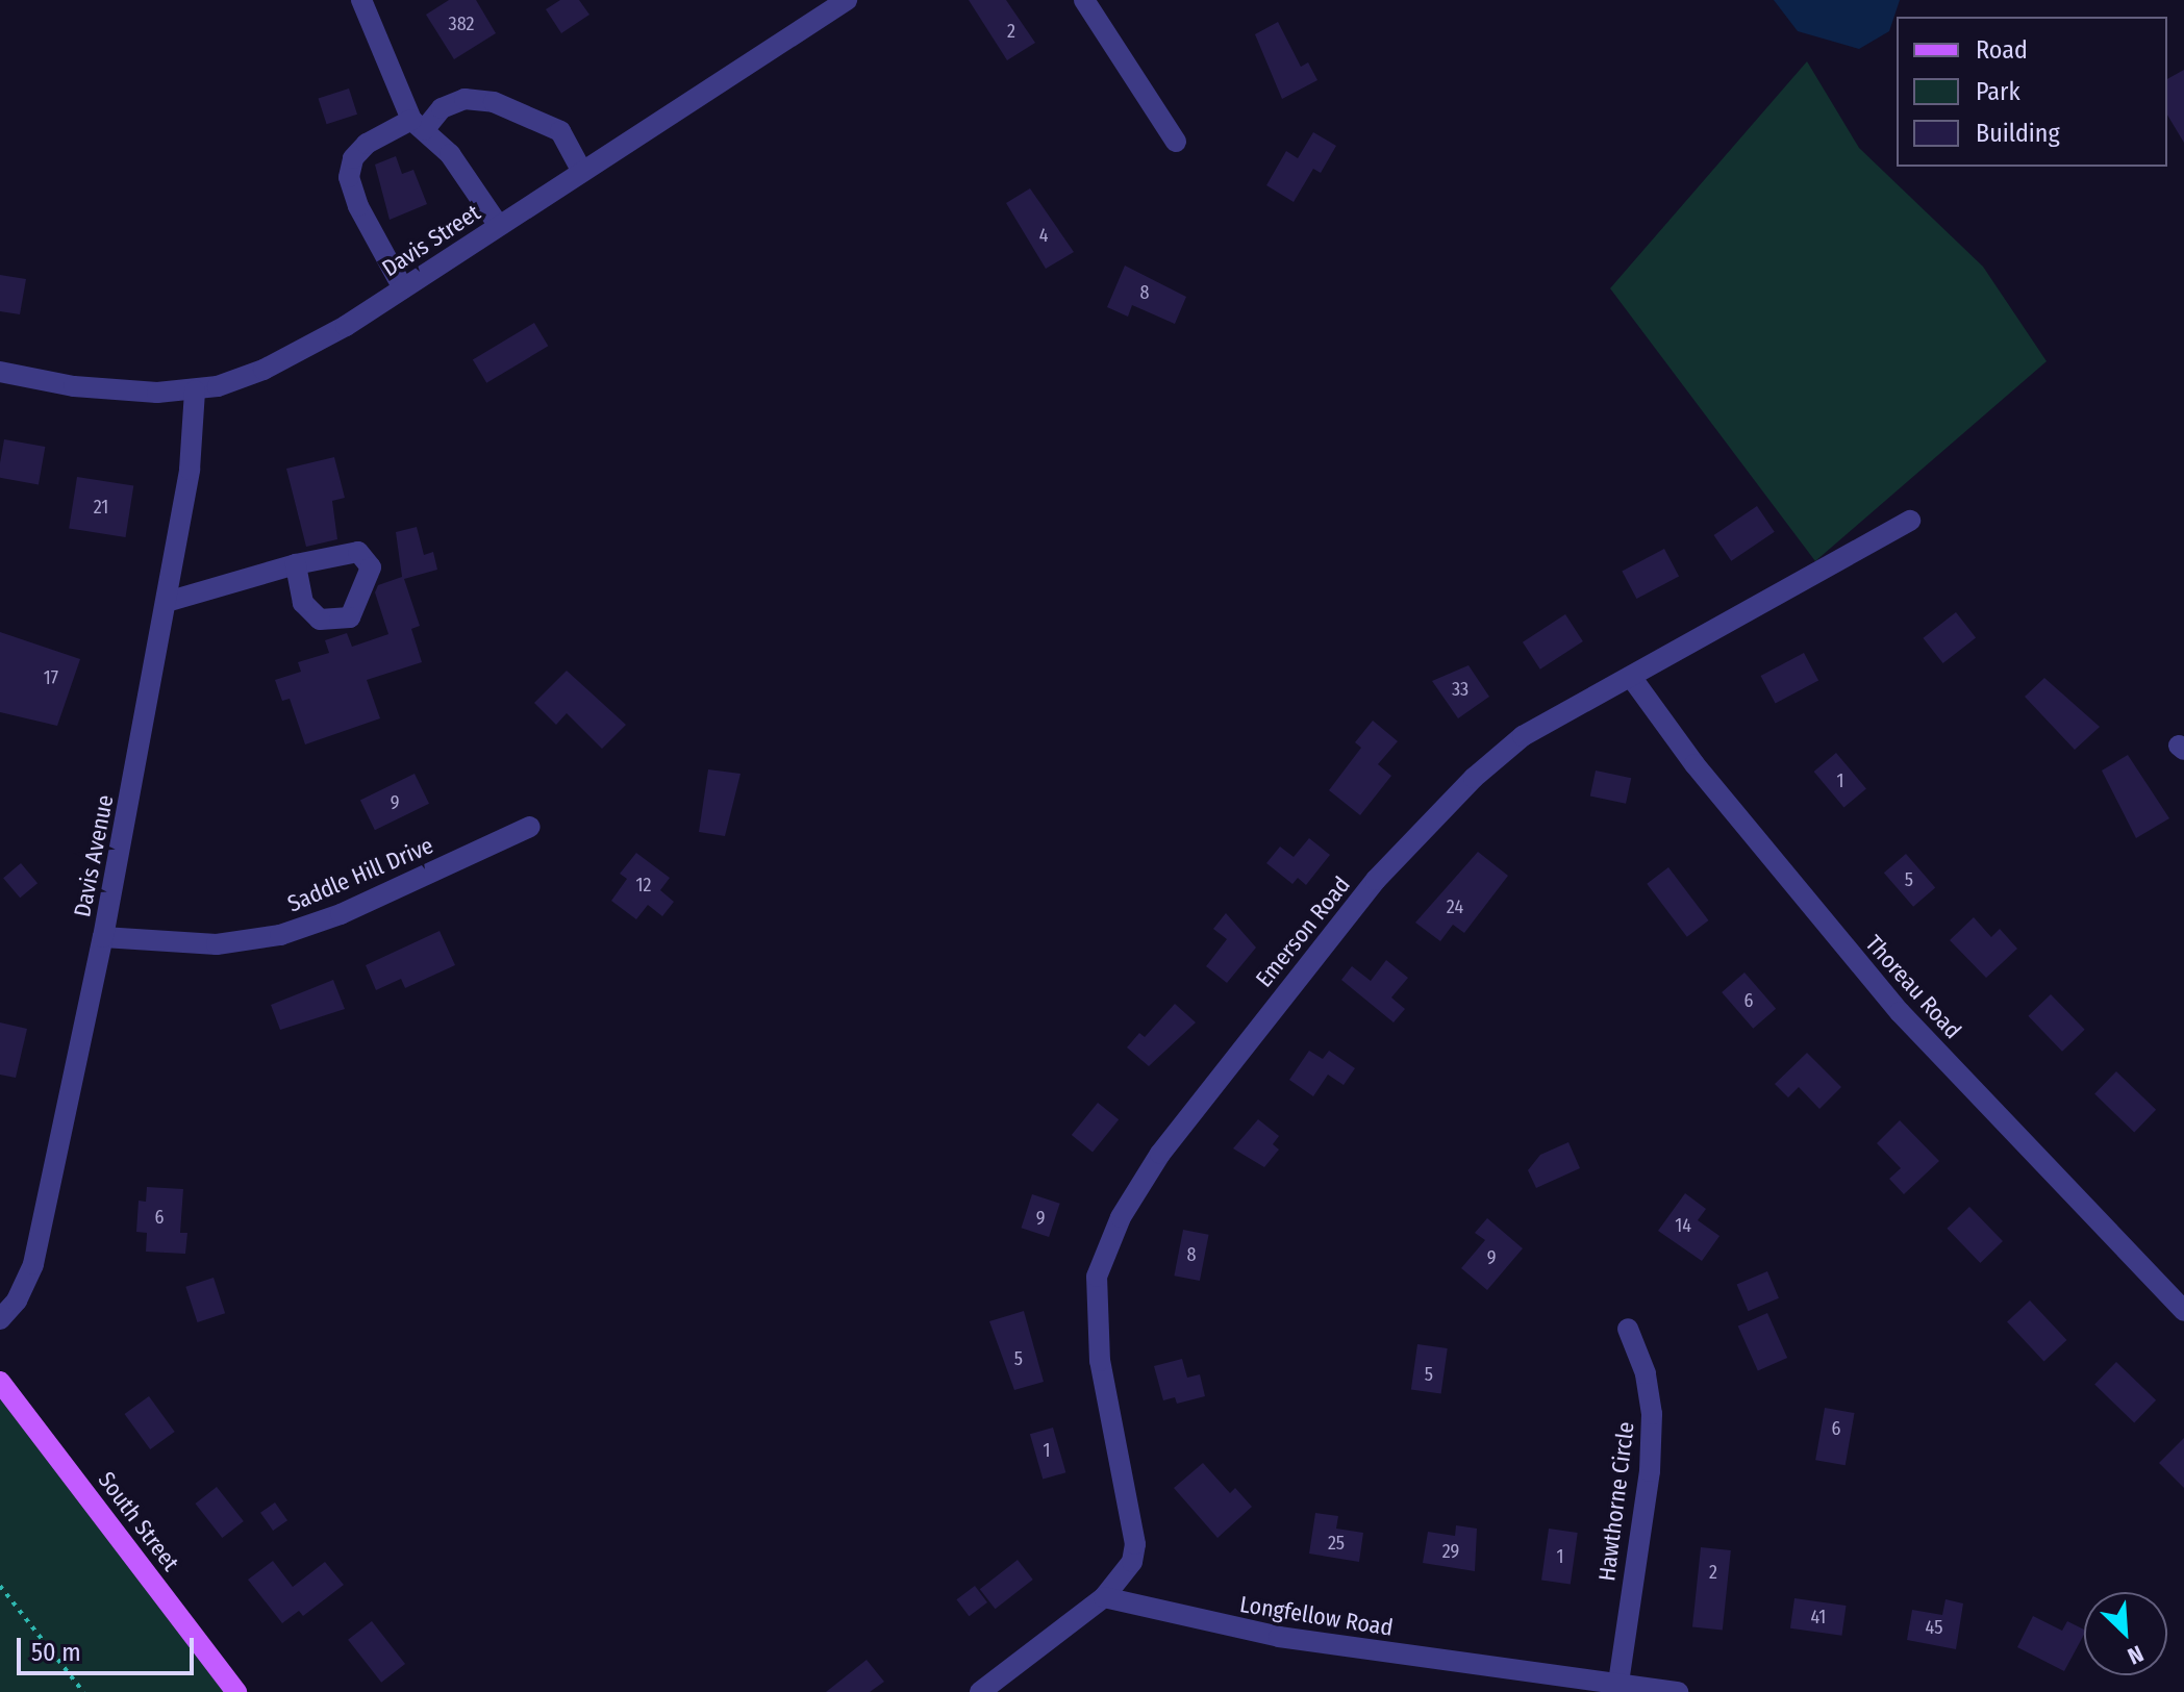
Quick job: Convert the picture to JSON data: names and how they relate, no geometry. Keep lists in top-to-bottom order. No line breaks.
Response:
{"streets":{"main road":["South Street"],"street":["Davis Street","Davis Avenue","Saddle Hill Drive","Emerson Road","Thoreau Road","Hawthorne Circle","Longfellow Road"]},"crossings":[["Davis Street","Davis Avenue"],["Davis Avenue","Saddle Hill Drive"],["Emerson Road","Thoreau Road"],["Emerson Road","Longfellow Road"],["Hawthorne Circle","Longfellow Road"]],"house_numbers":["382","2","4","8","21","17","33","1","9","5","12","24","6","6","9","14","8","9","5","5","6","1","25","29","1","2","41","45"],"legend":["Road","Park","Building"],"scale_bar":"50 m","north":"bottom right"}
